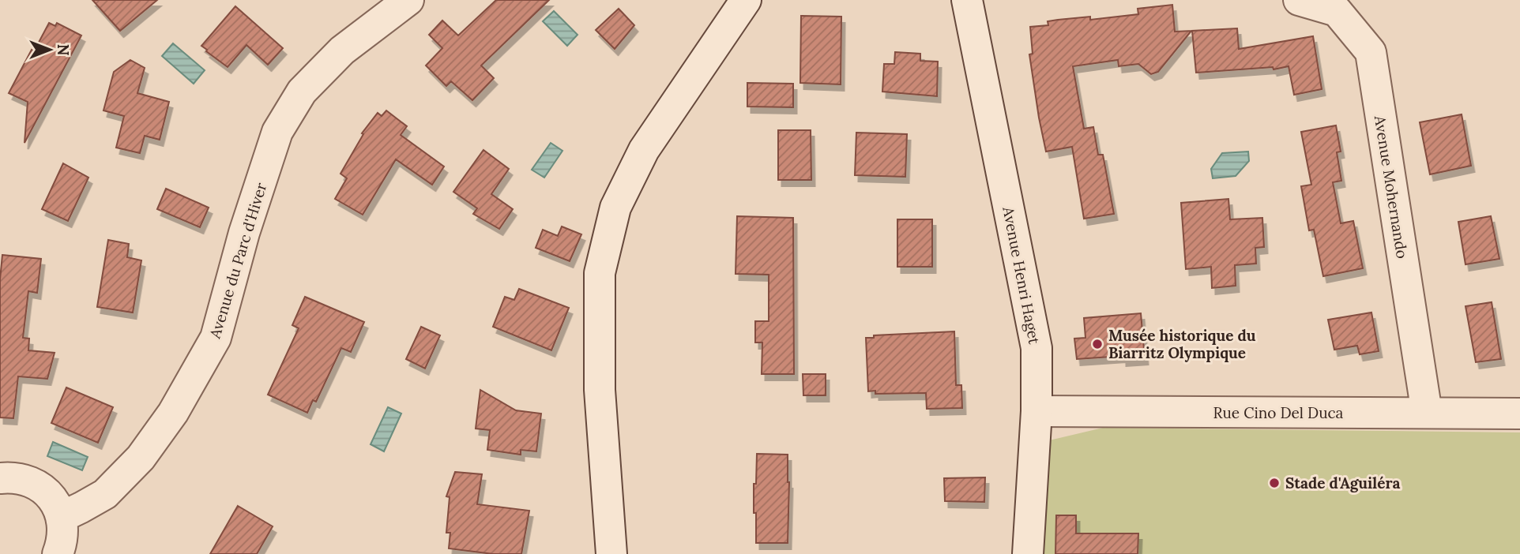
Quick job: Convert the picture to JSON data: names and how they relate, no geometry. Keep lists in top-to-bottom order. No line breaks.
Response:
{"streets":{"street":["Avenue Mohernando","Avenue du Parc d'Hiver","Avenue Henri Haget","Rue Cino Del Duca"]},"crossings":[["Avenue Mohernando","Rue Cino Del Duca"],["Avenue Henri Haget","Rue Cino Del Duca"]],"places":["Musée historique du Biarritz Olympique","Stade d'Aguiléra"],"north":"right"}
